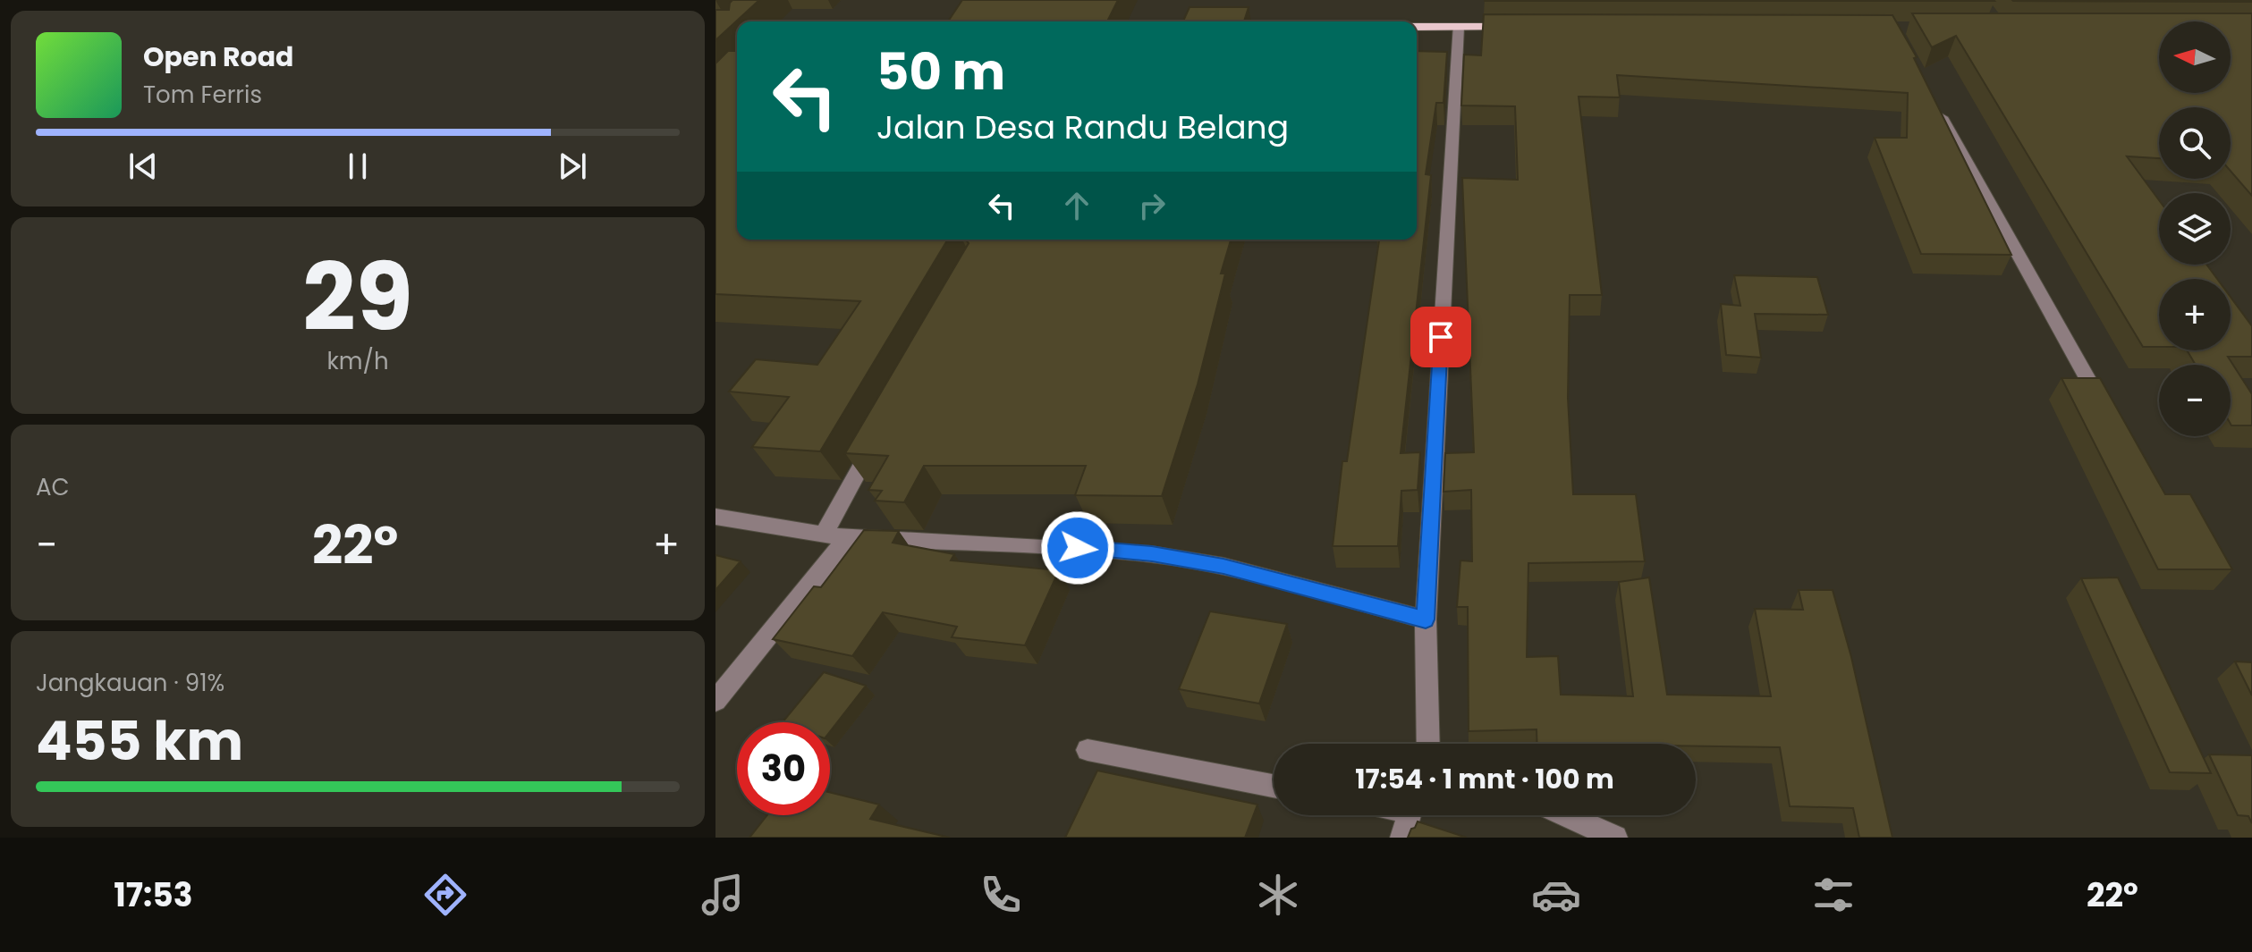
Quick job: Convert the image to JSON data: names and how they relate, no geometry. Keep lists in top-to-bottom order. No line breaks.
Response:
{"north":"left","page":{"map_buttons":["+","−"],"turn":["50 m","Jalan Desa Randu Belang"],"song":["Open Road","Tom Ferris"],"tile":[["29","km/h"],"AC",["Jangkauan · 91%","455 km"]],"heat":["−","22°","+"],"limit":"30","trip":"17:54 · 1 mnt · 100 m","tabs":["17:53","22°"]}}
